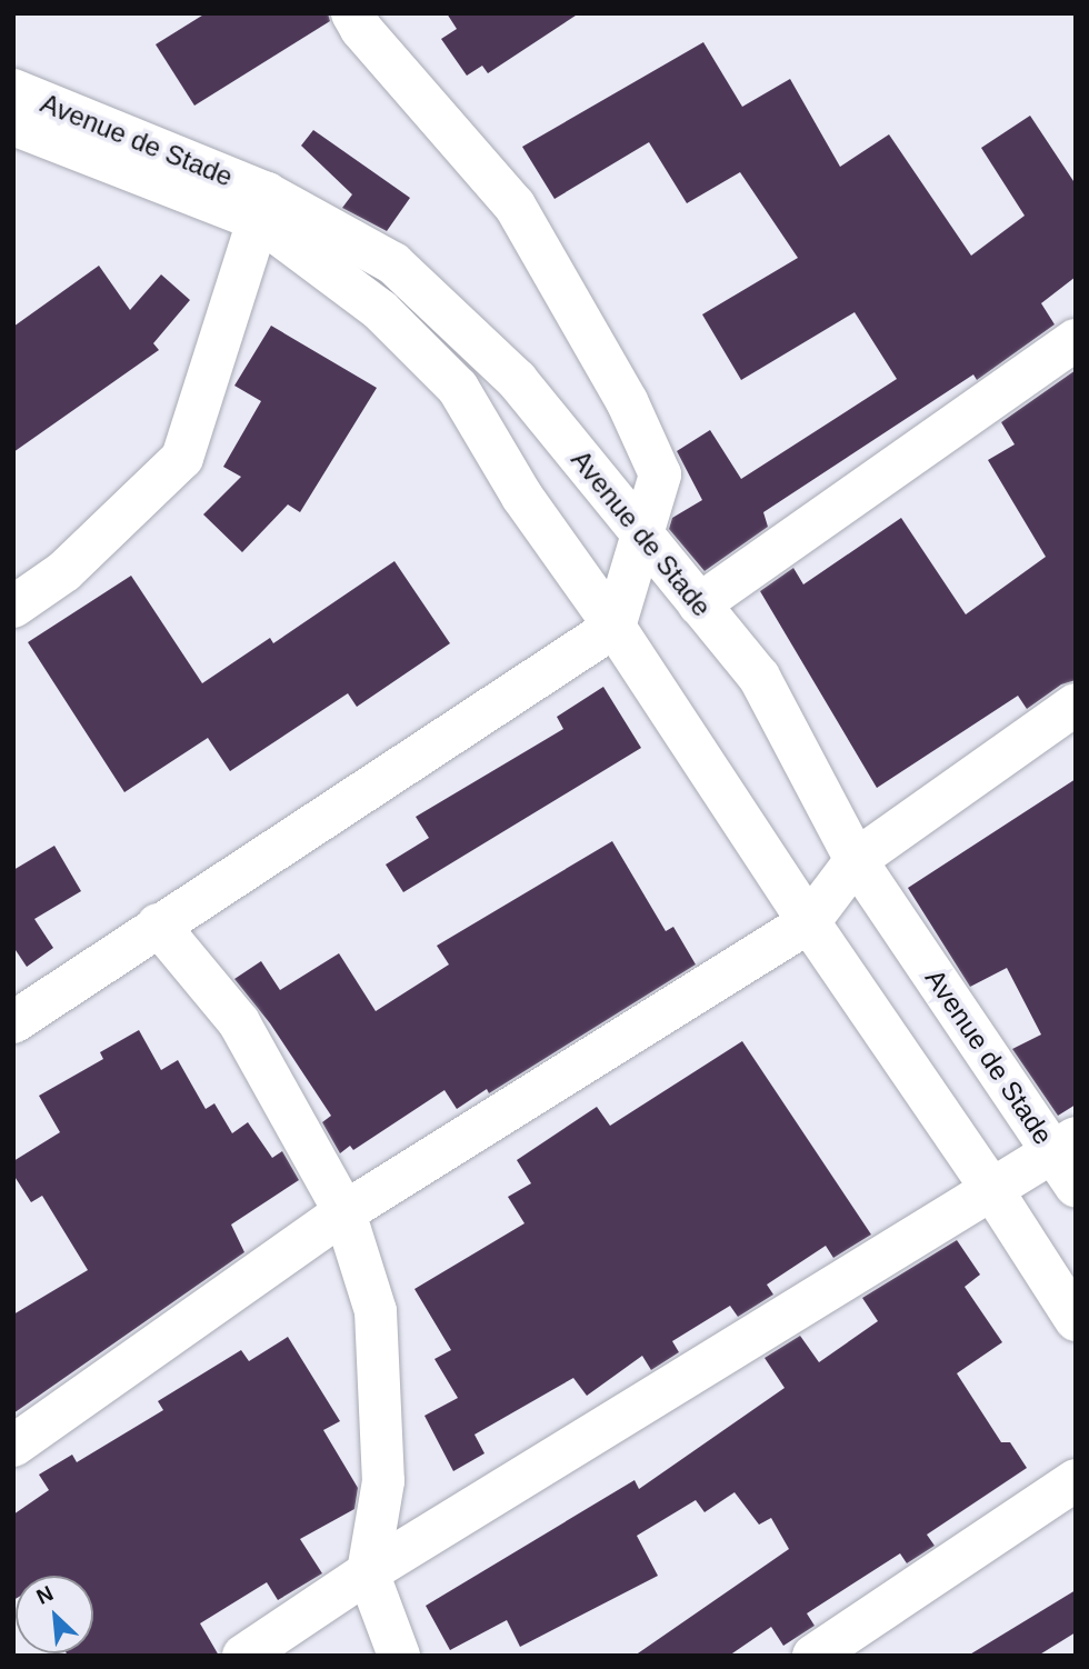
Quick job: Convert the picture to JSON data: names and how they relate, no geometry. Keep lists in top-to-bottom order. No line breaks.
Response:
{"streets":{"street":["Avenue de Stade"]},"north":"top left"}
